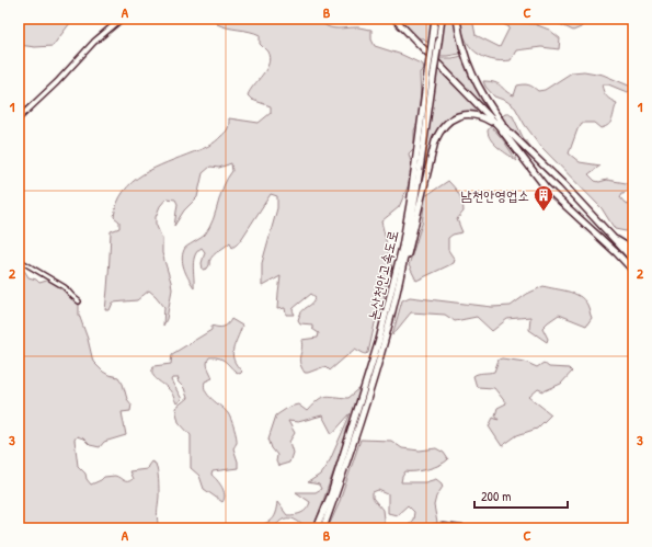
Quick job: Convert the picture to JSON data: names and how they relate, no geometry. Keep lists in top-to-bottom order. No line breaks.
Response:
{"streets":{"highway":["논산천안고속도로"]},"places":{"building":["남천안영업소"]},"scale_bar":"200 m","grid":{"columns":["A","B","C"],"rows":["1","2","3"]}}
